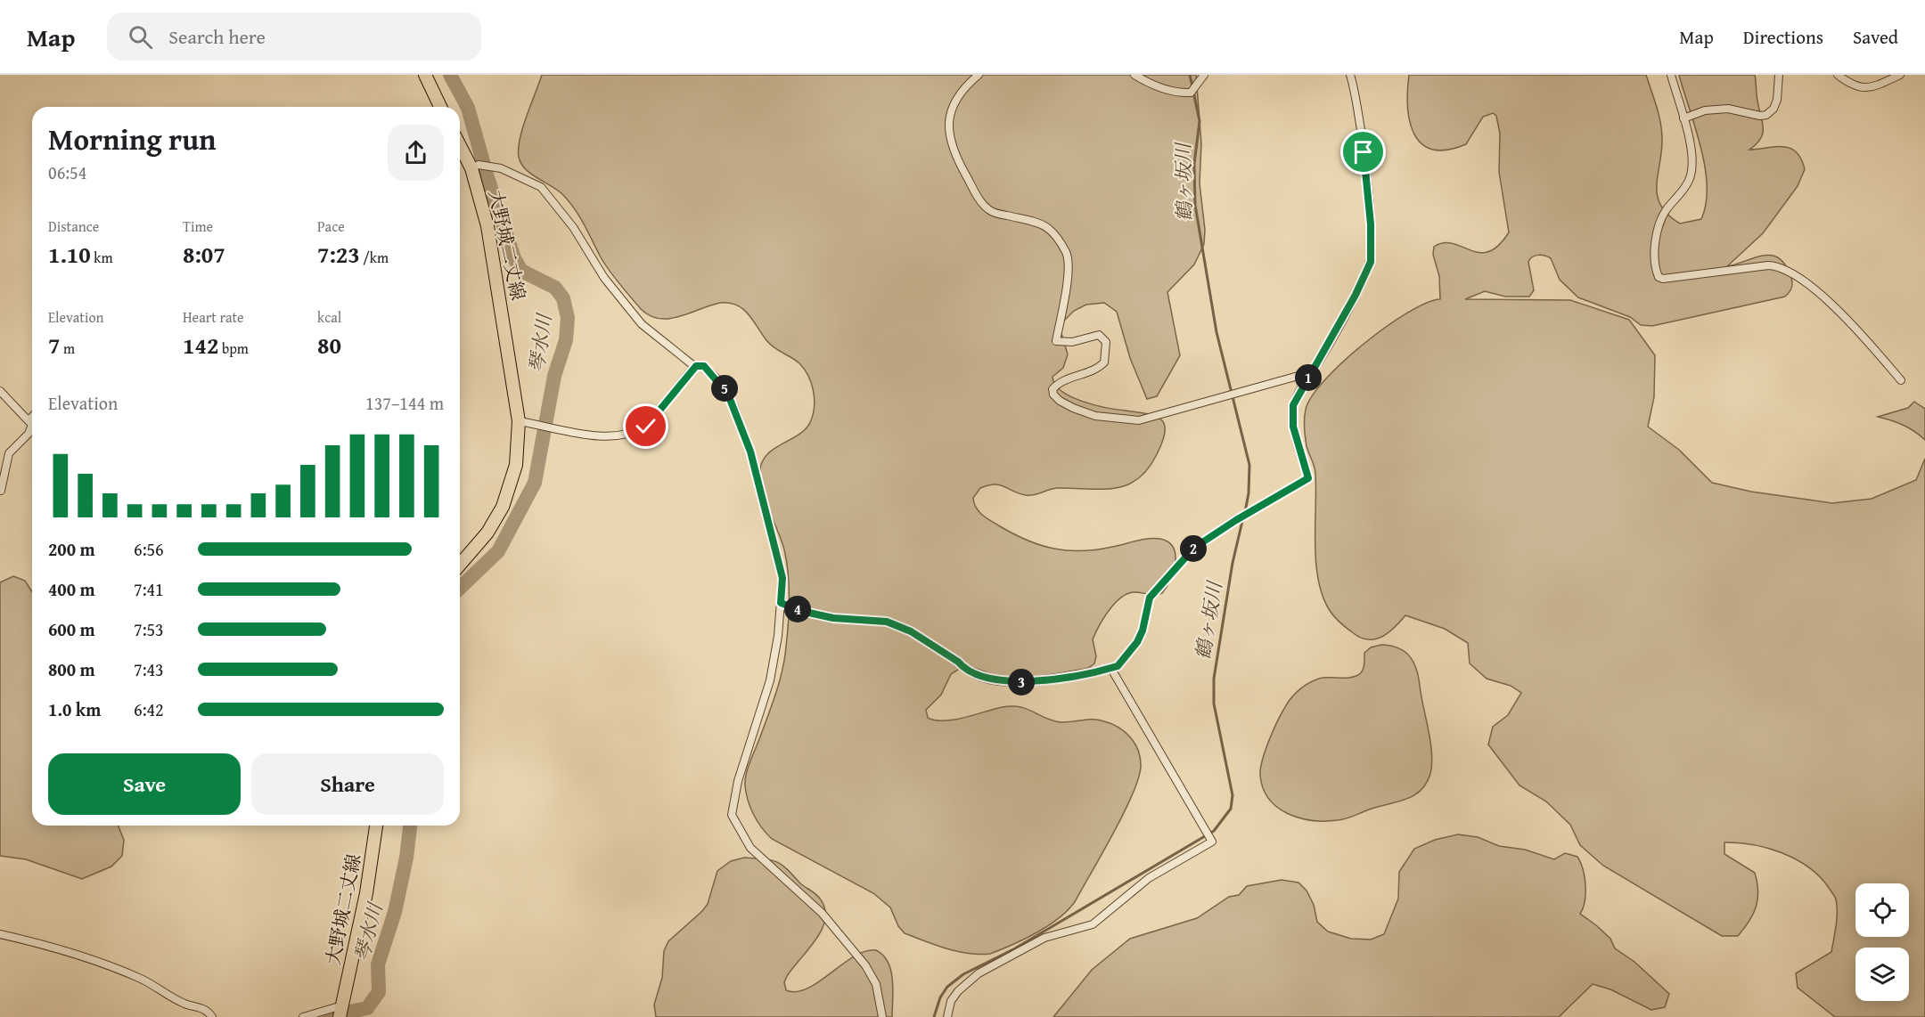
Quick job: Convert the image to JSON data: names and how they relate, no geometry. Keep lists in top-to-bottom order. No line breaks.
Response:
{"streets":{"main road":["大野城二丈線"]},"water":["鶴ヶ坂川","琴水川"],"page":{"header":"Map","search":"Search here","nav":["Map","Directions","Saved"],"heading":["Morning run","06:54"],"stats":[["Distance","1.10 km"],["Time","8:07"],["Pace","7:23 /km"],["Elevation","7 m"],["Heart rate","142 bpm"],["kcal","80"]],"pins":["1","5","2","4","3"],"chart":["Elevation","137–144 m"],"list":[{"name":"200 m","note":"6:56"},{"name":"400 m","note":"7:41"},{"name":"600 m","note":"7:53"},{"name":"800 m","note":"7:43"},{"name":"1.0 km","note":"6:42"}],"buttons":["Save","Share"]}}
